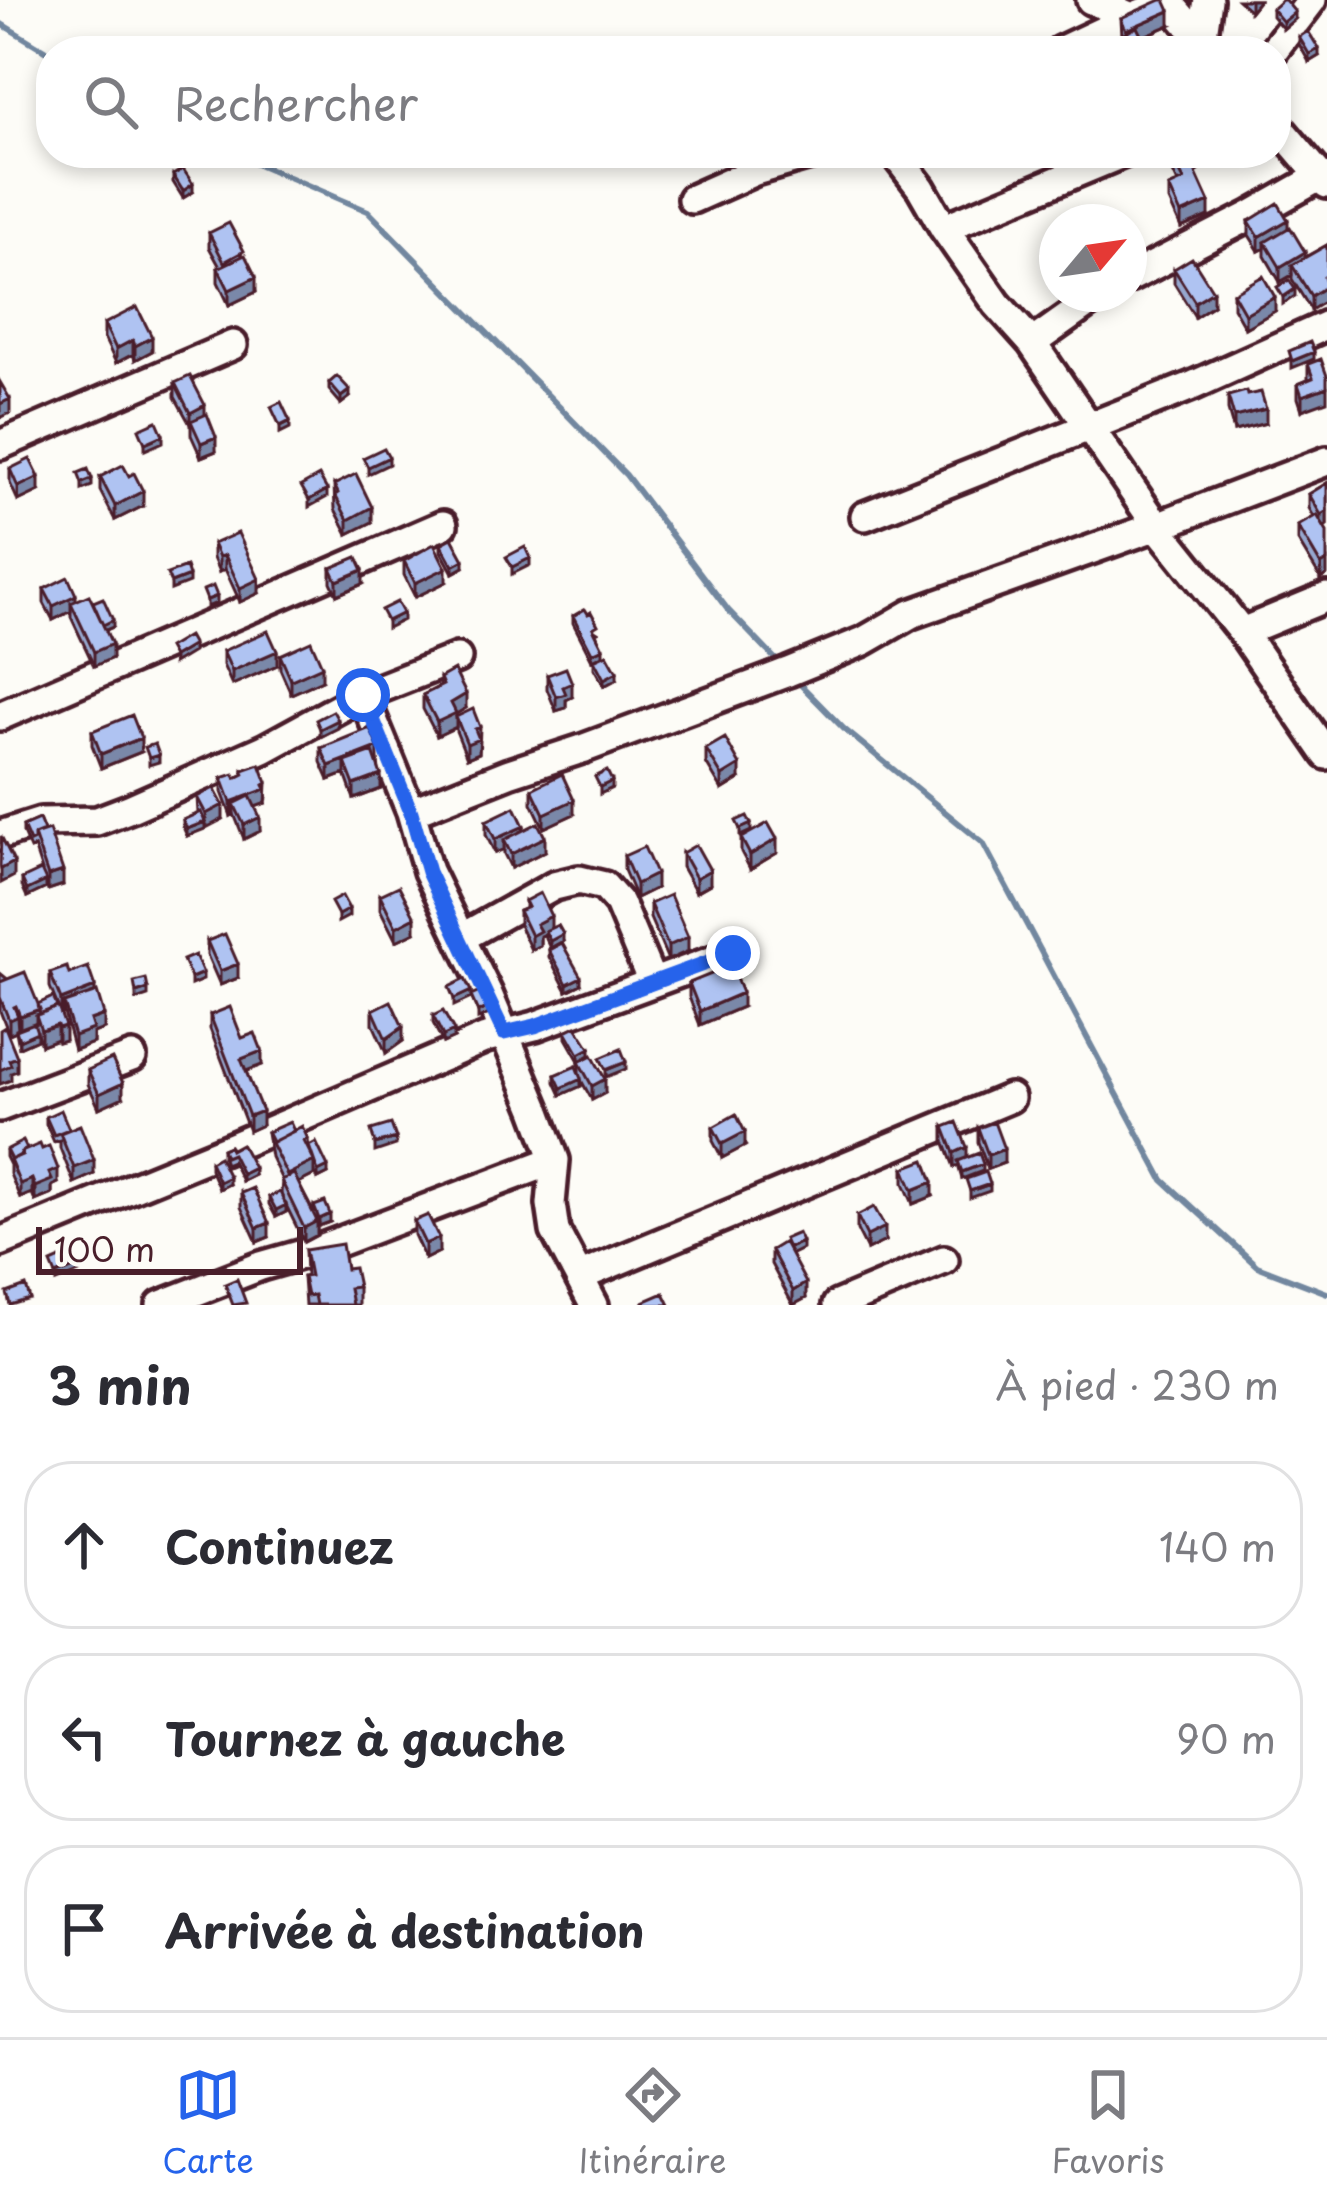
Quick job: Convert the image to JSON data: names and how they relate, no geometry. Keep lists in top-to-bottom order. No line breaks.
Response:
{"scale_bar":"100 m","north":"top right","page":{"search":"Rechercher","scale":"100 m","heading":["3 min","À pied · 230 m"],"list":[["Continuez","140 m"],["Tournez à gauche","90 m"],"Arrivée à destination"],"nav":["Carte","Itinéraire","Favoris"]}}
